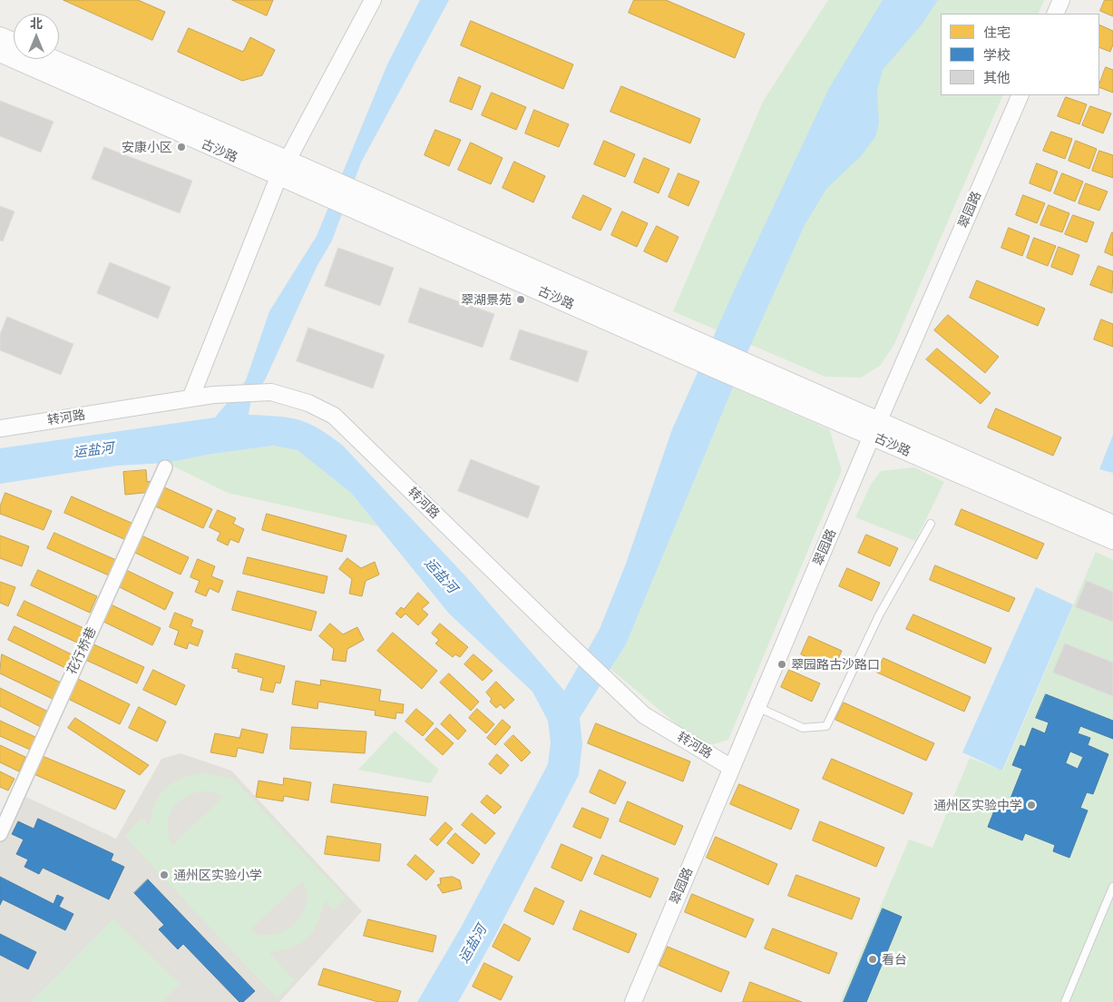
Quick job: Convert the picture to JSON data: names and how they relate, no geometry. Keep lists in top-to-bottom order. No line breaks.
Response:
{"streets":{"main road":["古沙路"],"street":["翠园路","转河路","花行桥巷"]},"crossings":[["古沙路","翠园路"],["翠园路","转河路"]],"water":["运盐河"],"places":["安康小区","翠湖景苑","翠园路古沙路口","通州区实验中学","通州区实验小学","看台"],"legend":["住宅","学校","其他"],"north":"top"}
